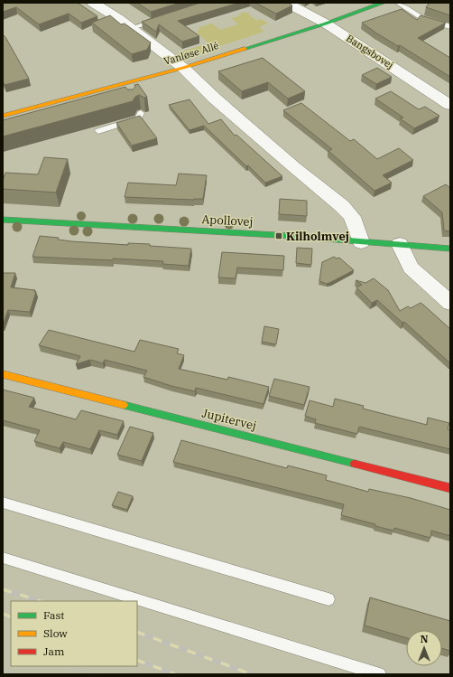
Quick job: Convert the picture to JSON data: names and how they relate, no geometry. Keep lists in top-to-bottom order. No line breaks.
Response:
{"streets":{"street":["Bangsbovej","Vanløse Allé","Apollovej","Jupitervej"]},"crossings":[["Bangsbovej","Vanløse Allé"]],"places":{"transit":["Kilholmvej"]},"legend":["Fast","Slow","Jam"],"north":"top"}
